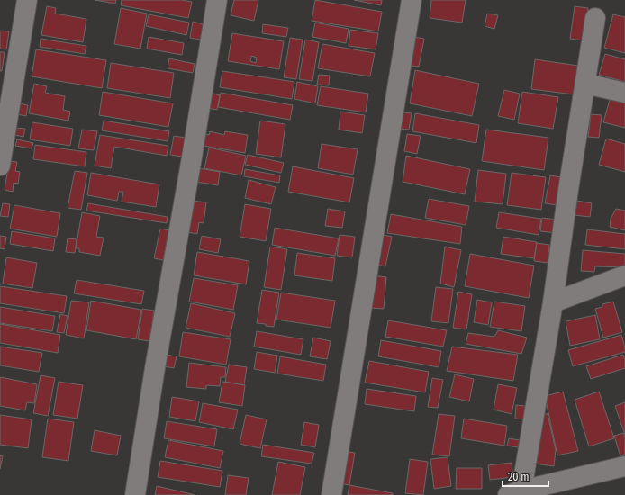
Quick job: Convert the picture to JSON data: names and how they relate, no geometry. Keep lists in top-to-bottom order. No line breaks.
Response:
{"scale_bar":"20 m"}
